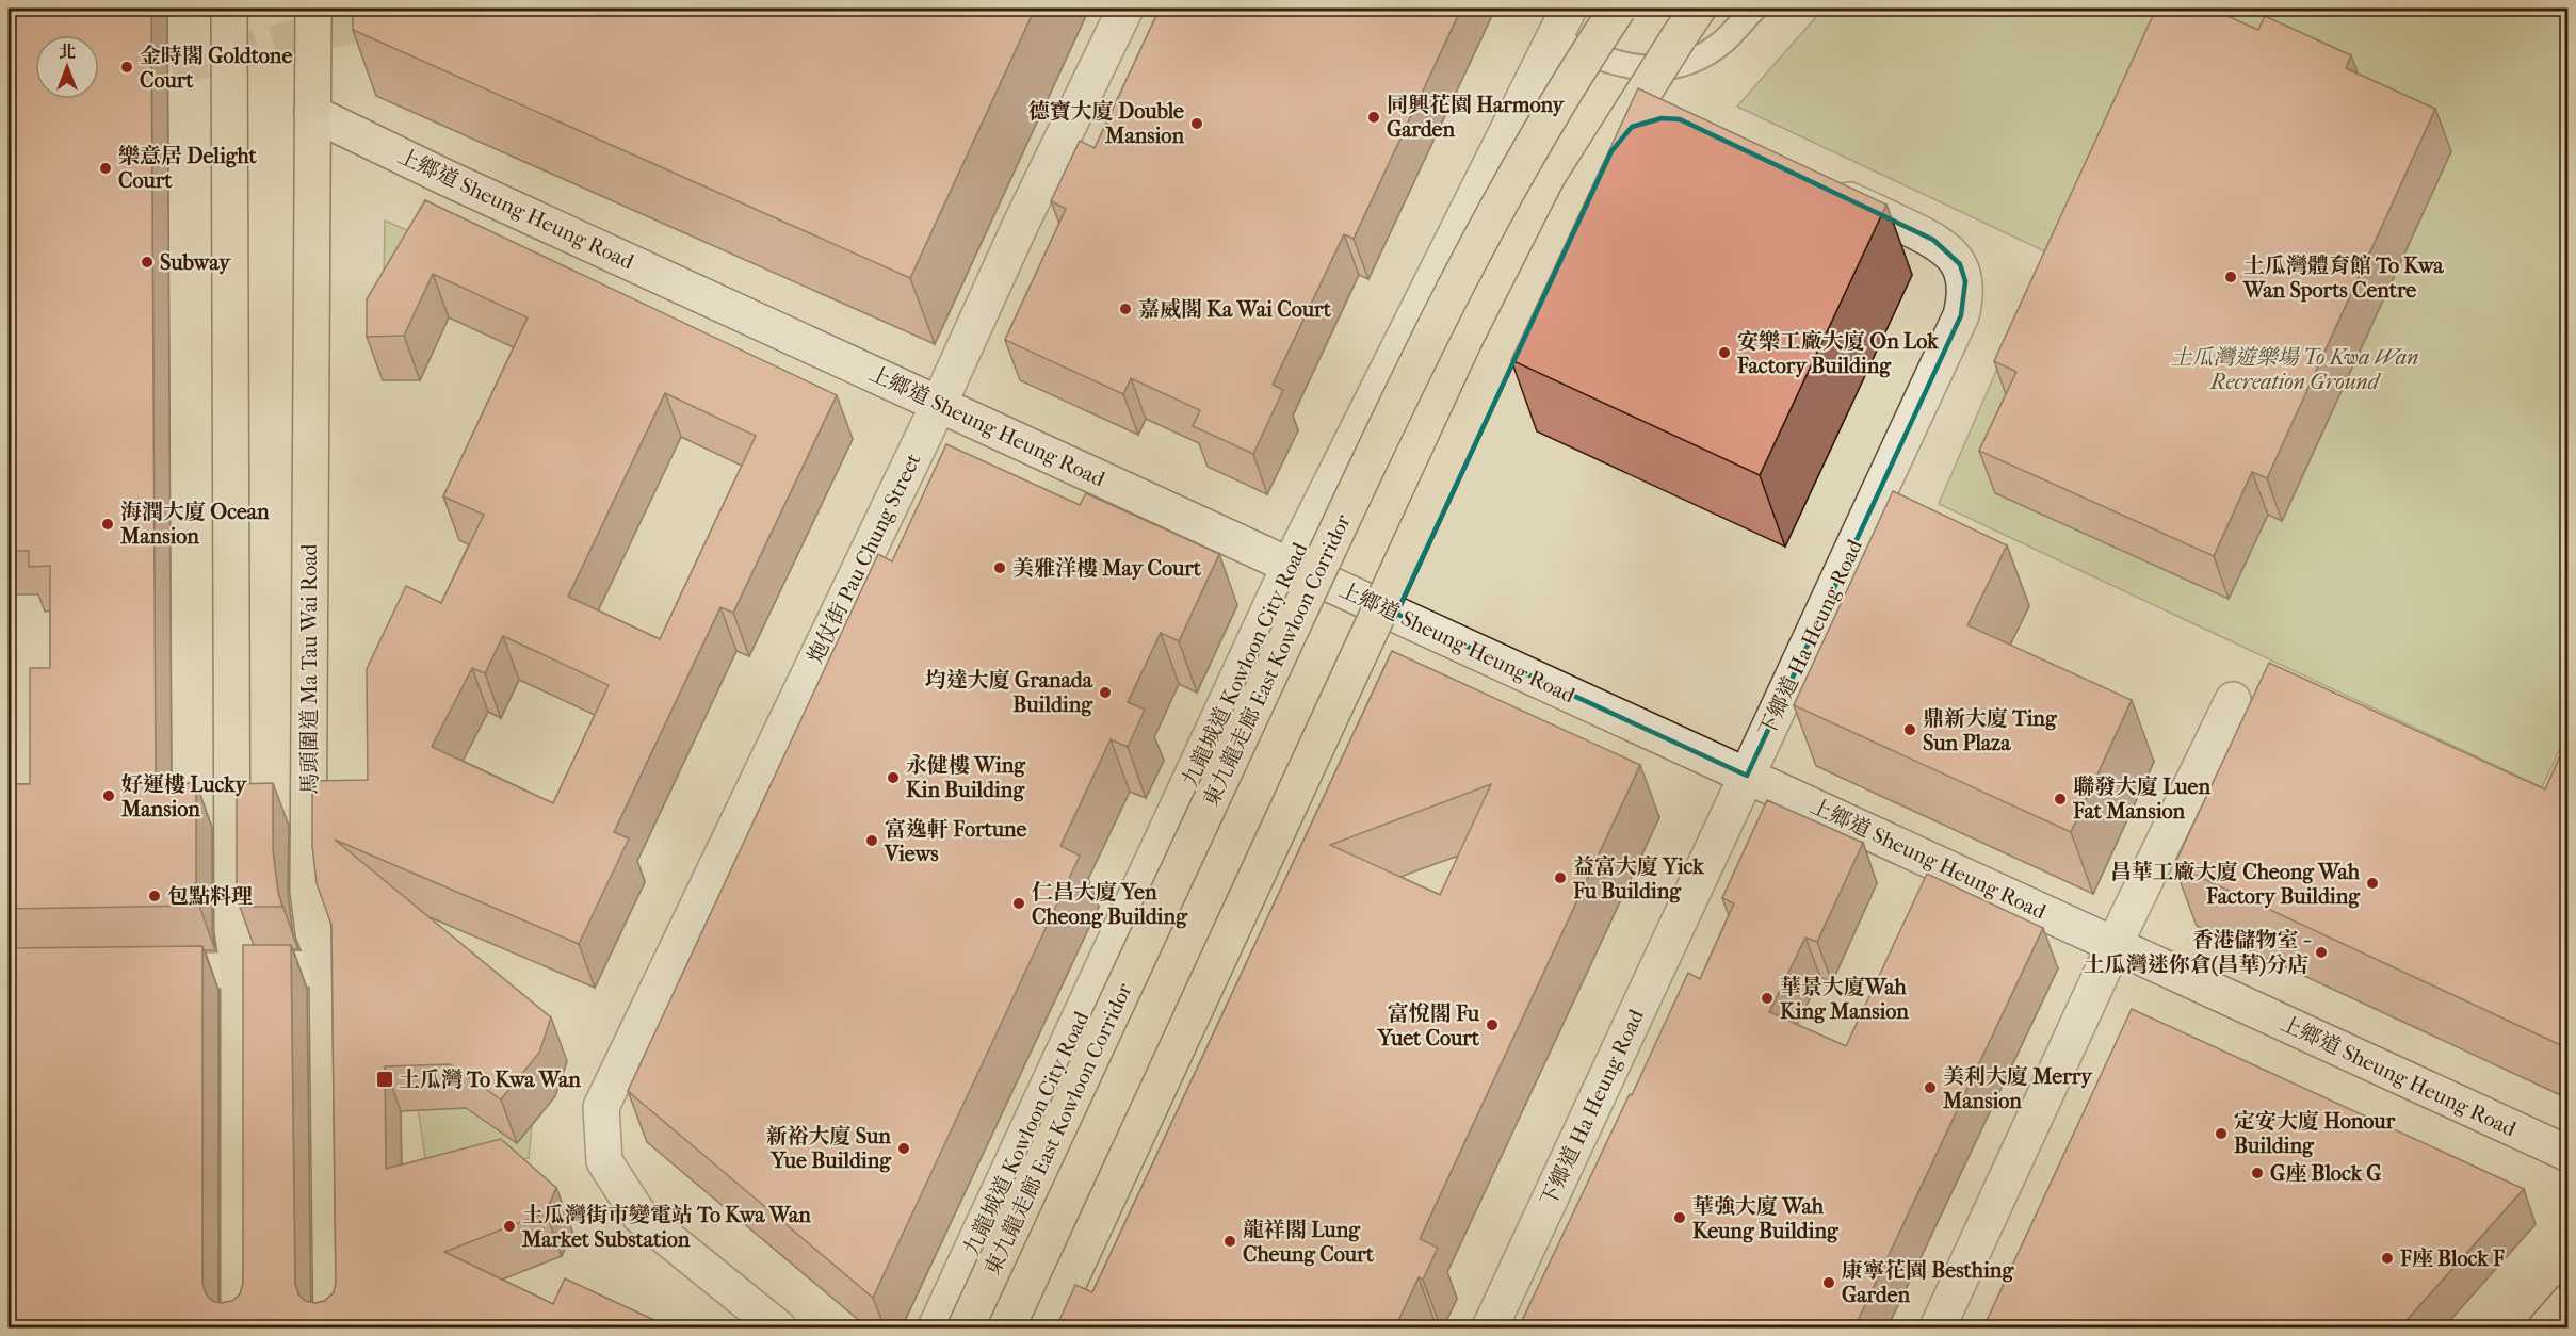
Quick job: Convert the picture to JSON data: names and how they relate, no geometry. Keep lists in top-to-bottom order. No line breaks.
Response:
{"streets":{"main road":["東九龍走廊 East Kowloon Corridor","馬頭圍道 Ma Tau Wai Road"],"street":["上鄉道 Sheung Heung Road","炮仗街 Pau Chung Street","下鄉道 Ha Heung Road","九龍城道 Kowloon City Road"]},"crossings":[["上鄉道 Sheung Heung Road","炮仗街 Pau Chung Street"],["上鄉道 Sheung Heung Road","下鄉道 Ha Heung Road"],["上鄉道 Sheung Heung Road","九龍城道 Kowloon City Road"],["上鄉道 Sheung Heung Road","馬頭圍道 Ma Tau Wai Road"]],"parks":["土瓜灣遊樂場 To Kwa Wan Recreation Ground"],"places":{"other":["金時閣 Goldtone Court","同興花園 Harmony Garden","德寶大廈 Double Mansion","樂意居 Delight Court","Subway","土瓜灣體育館 To Kwa Wan Sports Centre","嘉威閣 Ka Wai Court","安樂工廠大廈 On Lok Factory Building","海潤大廈 Ocean Mansion","美雅洋樓 May Court","均達大廈 Granada Building","鼎新大廈 Ting Sun Plaza","永健樓 Wing Kin Building","好運樓 Lucky Mansion","聯發大廈 Luen Fat Mansion","富逸軒 Fortune Views","益富大廈 Yick Fu Building","昌華工廠大廈 Cheong Wah Factory Building","包點料理","仁昌大廈 Yen Cheong Building","香港儲物室 - 土瓜灣迷你倉(昌華)分店","華景大廈Wah King Mansion","富悅閣 Fu Yuet Court","美利大廈 Merry Mansion","定安大廈 Honour Building","新裕大廈 Sun Yue Building","G座 Block G","華強大廈 Wah Keung Building","土瓜灣街市變電站 To Kwa Wan Market Substation","龍祥閣 Lung Cheung Court","F座 Block F","康寧花園 Besthing Garden"],"transit":["土瓜灣 To Kwa Wan"]},"north":"top"}
